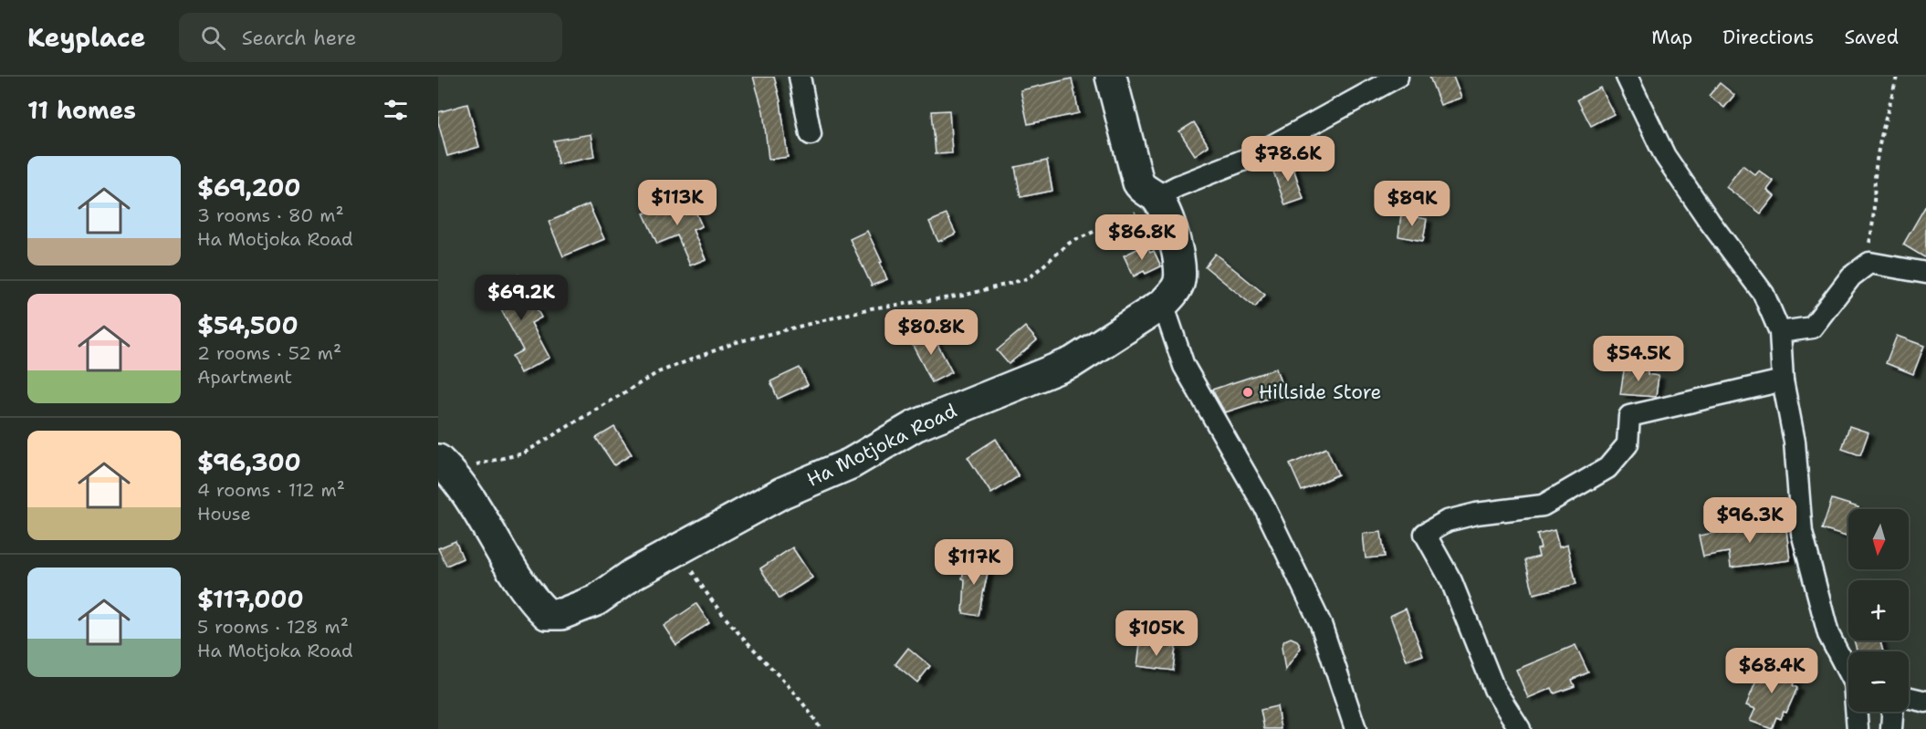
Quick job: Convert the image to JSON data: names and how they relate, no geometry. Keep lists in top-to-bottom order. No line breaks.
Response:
{"streets":{"street":["Ha Motjoka Road"]},"places":["Hillside Store"],"north":"bottom","page":{"header":"Keyplace","search":"Search here","nav":["Map","Directions","Saved"],"heading":"11 homes","price":["$78.6K","$113K","$89K","$86.8K","$69.2K","$80.8K","$54.5K","$96.3K","$117K","$105K","$68.4K"],"list":[{"name":"$69,200","note":"3 rooms · 80 m² · Ha Motjoka Road"},{"name":"$54,500","note":"2 rooms · 52 m² · Apartment"},{"name":"$96,300","note":"4 rooms · 112 m² · House"},{"name":"$117,000","note":"5 rooms · 128 m² · Ha Motjoka Road"}],"map_buttons":["+","−"]}}
